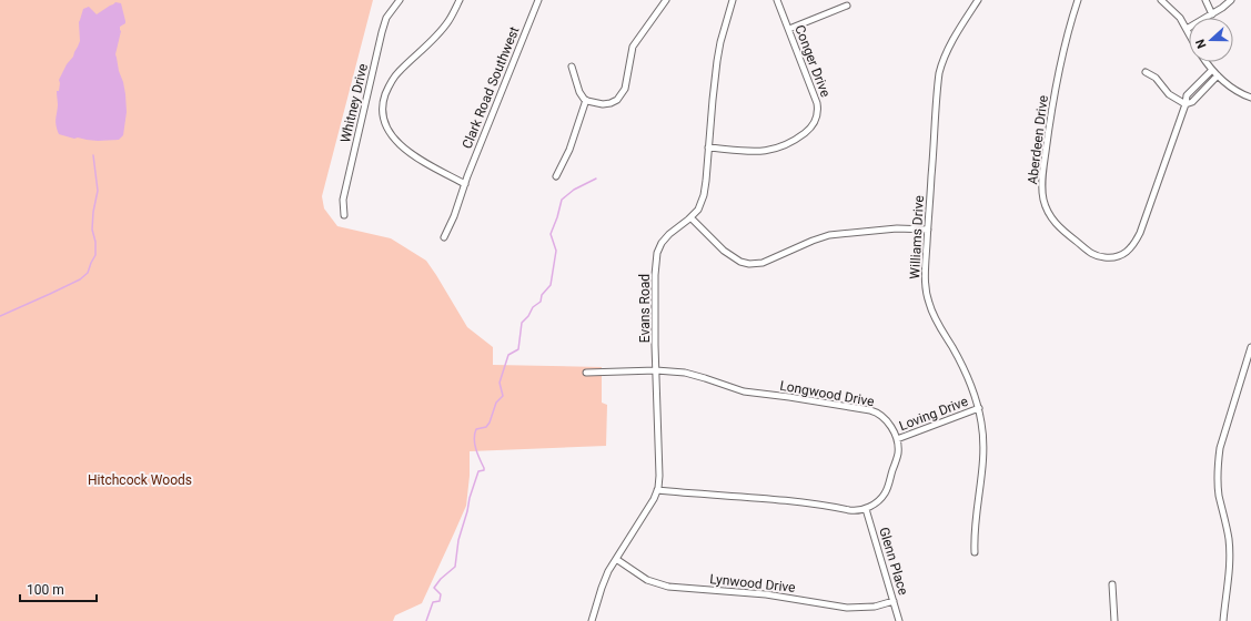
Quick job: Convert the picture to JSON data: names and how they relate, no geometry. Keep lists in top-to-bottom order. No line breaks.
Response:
{"streets":{"street":["Conger Drive","Clark Road Southwest","Whitney Drive","Aberdeen Drive","Williams Drive","Evans Road","Longwood Drive","Loving Drive","Glenn Place","Lynwood Drive"]},"crossings":[["Conger Drive","Evans Road"],["Williams Drive","Loving Drive"],["Evans Road","Longwood Drive"],["Evans Road","Lynwood Drive"],["Longwood Drive","Loving Drive"],["Glenn Place","Lynwood Drive"]],"parks":["Hitchcock Woods"],"scale_bar":"100 m","north":"left"}
